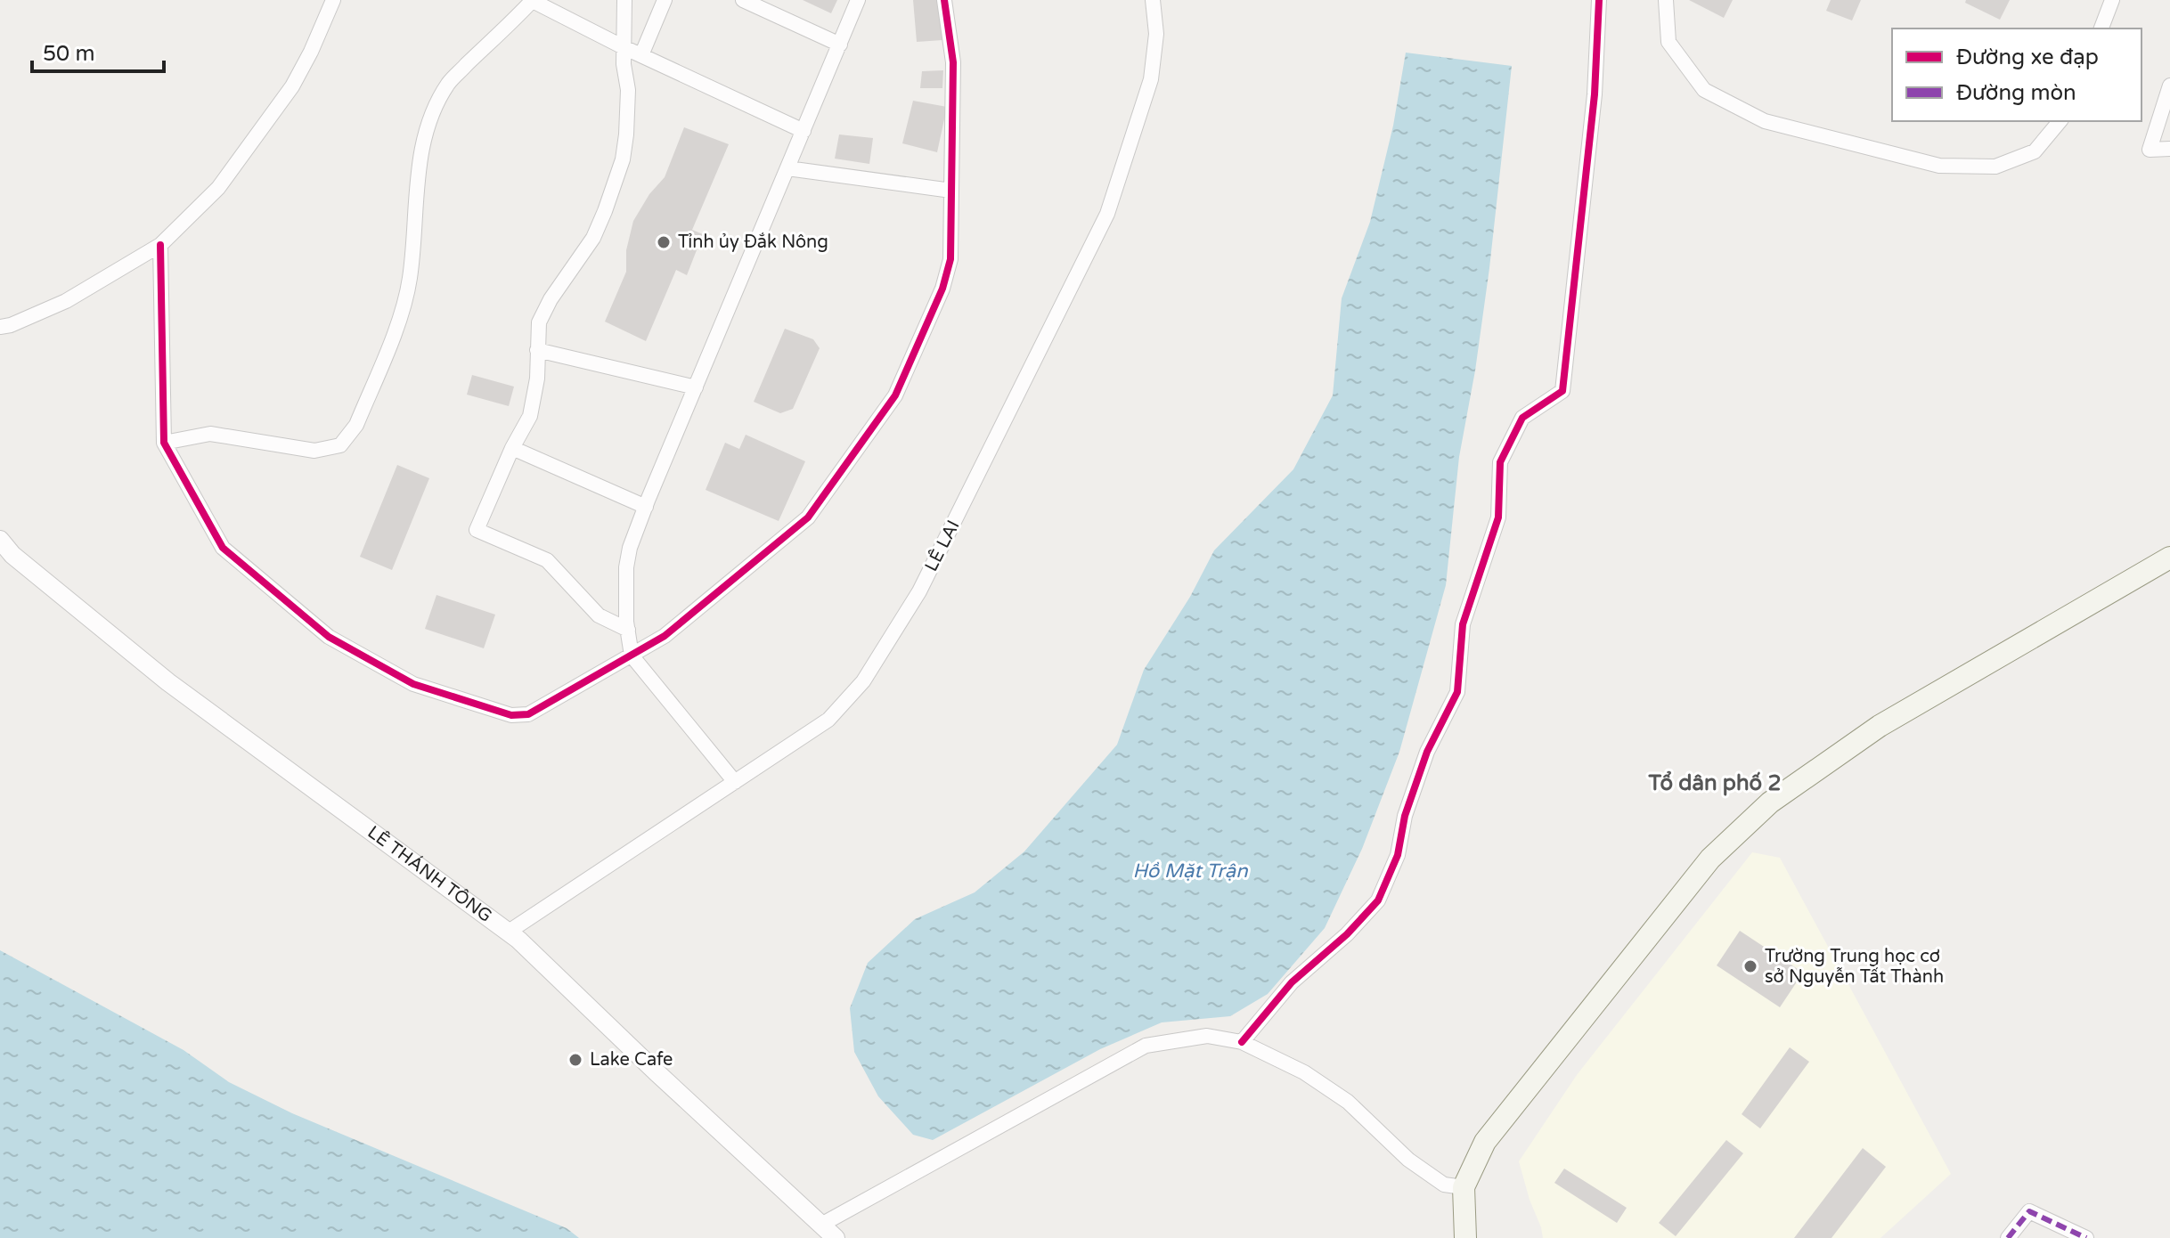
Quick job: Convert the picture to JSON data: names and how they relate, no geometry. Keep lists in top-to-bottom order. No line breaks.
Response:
{"streets":{"street":["LÊ LAI","LÊ THÁNH TÔNG"]},"crossings":[["LÊ LAI","LÊ THÁNH TÔNG"]],"districts":["Tổ dân phố 2"],"water":["Hồ Mặt Trận"],"places":["Tỉnh ủy Đắk Nông","Trường Trung học cơ sở Nguyễn Tất Thành","Lake Cafe"],"legend":["Đường xe đạp","Đường mòn"],"scale_bar":"50 m"}
